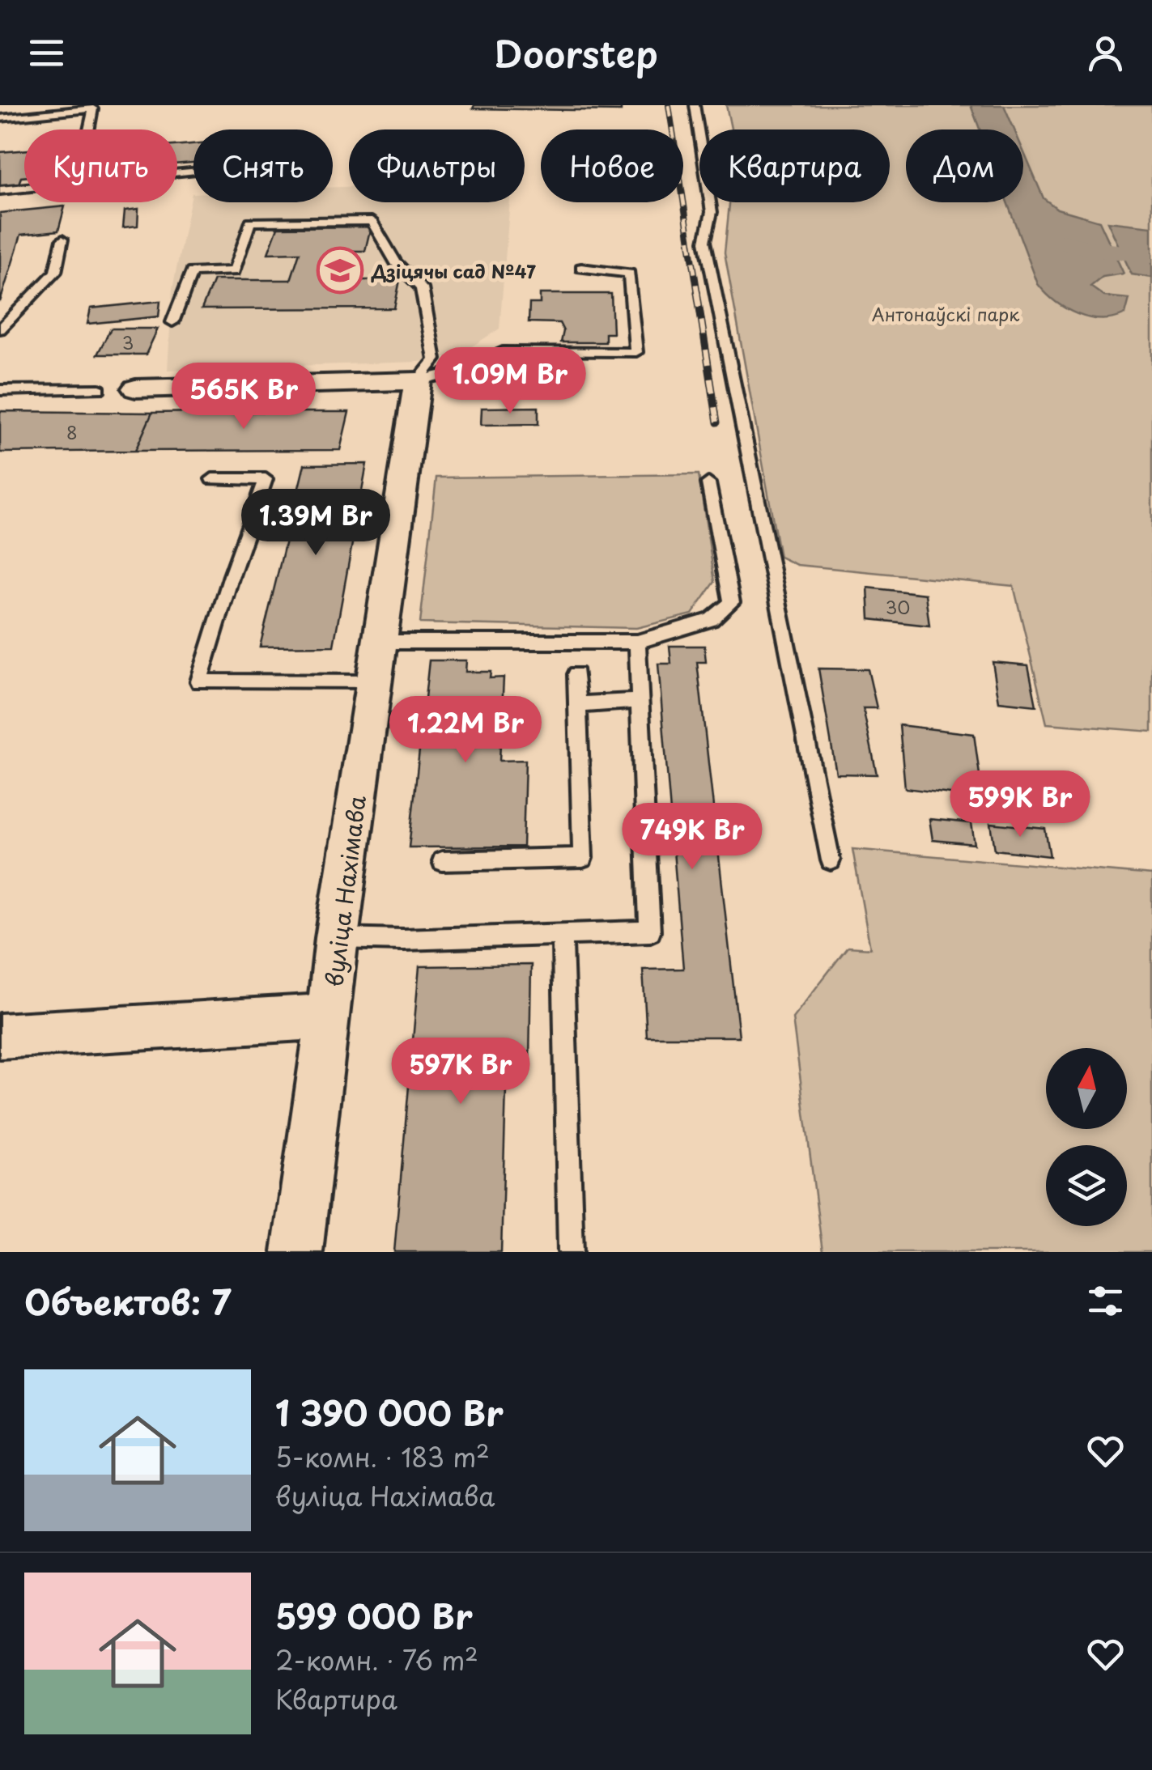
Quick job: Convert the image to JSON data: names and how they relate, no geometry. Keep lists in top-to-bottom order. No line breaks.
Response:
{"streets":{"street":["вуліца Нахімава"]},"parks":["Антонаўскі парк"],"places":{"school or university":["Дзіцячы сад №47"]},"house_numbers":["3","8","30"],"north":"top","page":{"header":"Doorstep","chip":["Купить","Снять","Фильтры","Новое","Квартира","Дом"],"price":["1.09M Br","565K Br","1.39M Br","1.22M Br","599K Br","749K Br","597K Br"],"heading":"Объектов: 7","list":[{"name":"1 390 000 Br","note":"5-комн. · 183 m² · вуліца Нахімава"},{"name":"599 000 Br","note":"2-комн. · 76 m² · Квартира"}]}}
